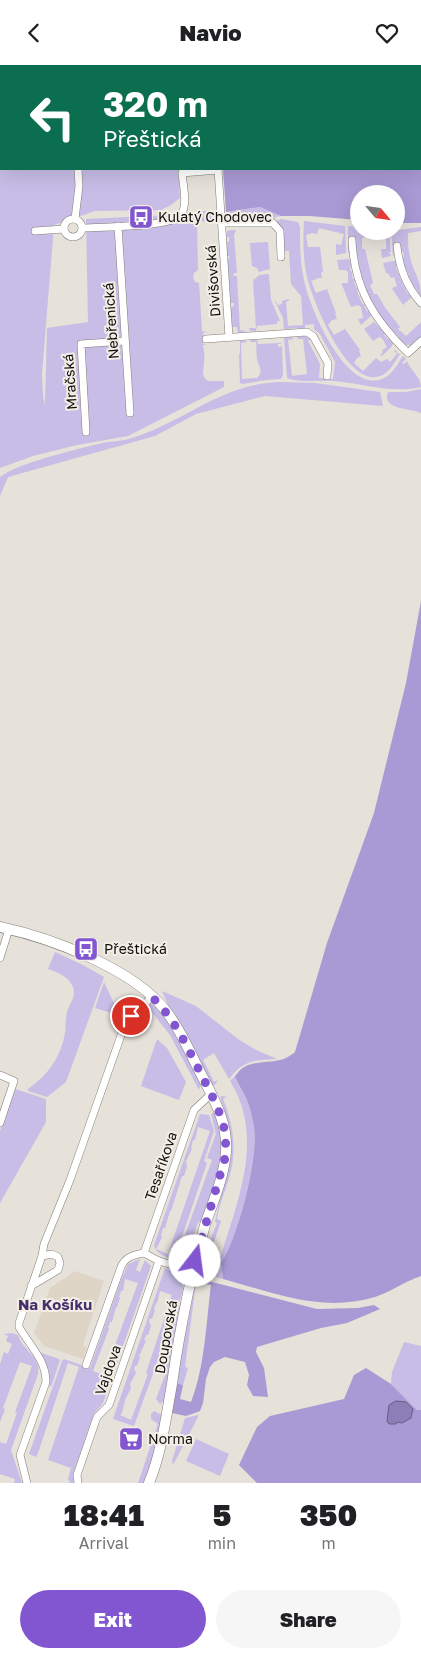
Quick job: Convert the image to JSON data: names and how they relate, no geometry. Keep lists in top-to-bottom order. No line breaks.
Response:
{"streets":{"street":["Divišovská","Nebřenická","Mračská","Tesaříkova","Doupovská","Vajdova"]},"crossings":[["Nebřenická","Mračská"],["Tesaříkova","Doupovská"]],"districts":["Na Košíku"],"places":{"bus stop":["Kulatý Chodovec","Přeštická"],"supermarket":["Norma"]},"north":"bottom right","page":{"header":"Navio","turn":["320 m","Přeštická"],"eta":["18:41","Arrival","5","min","350","m"],"buttons":["Exit","Share"]}}
